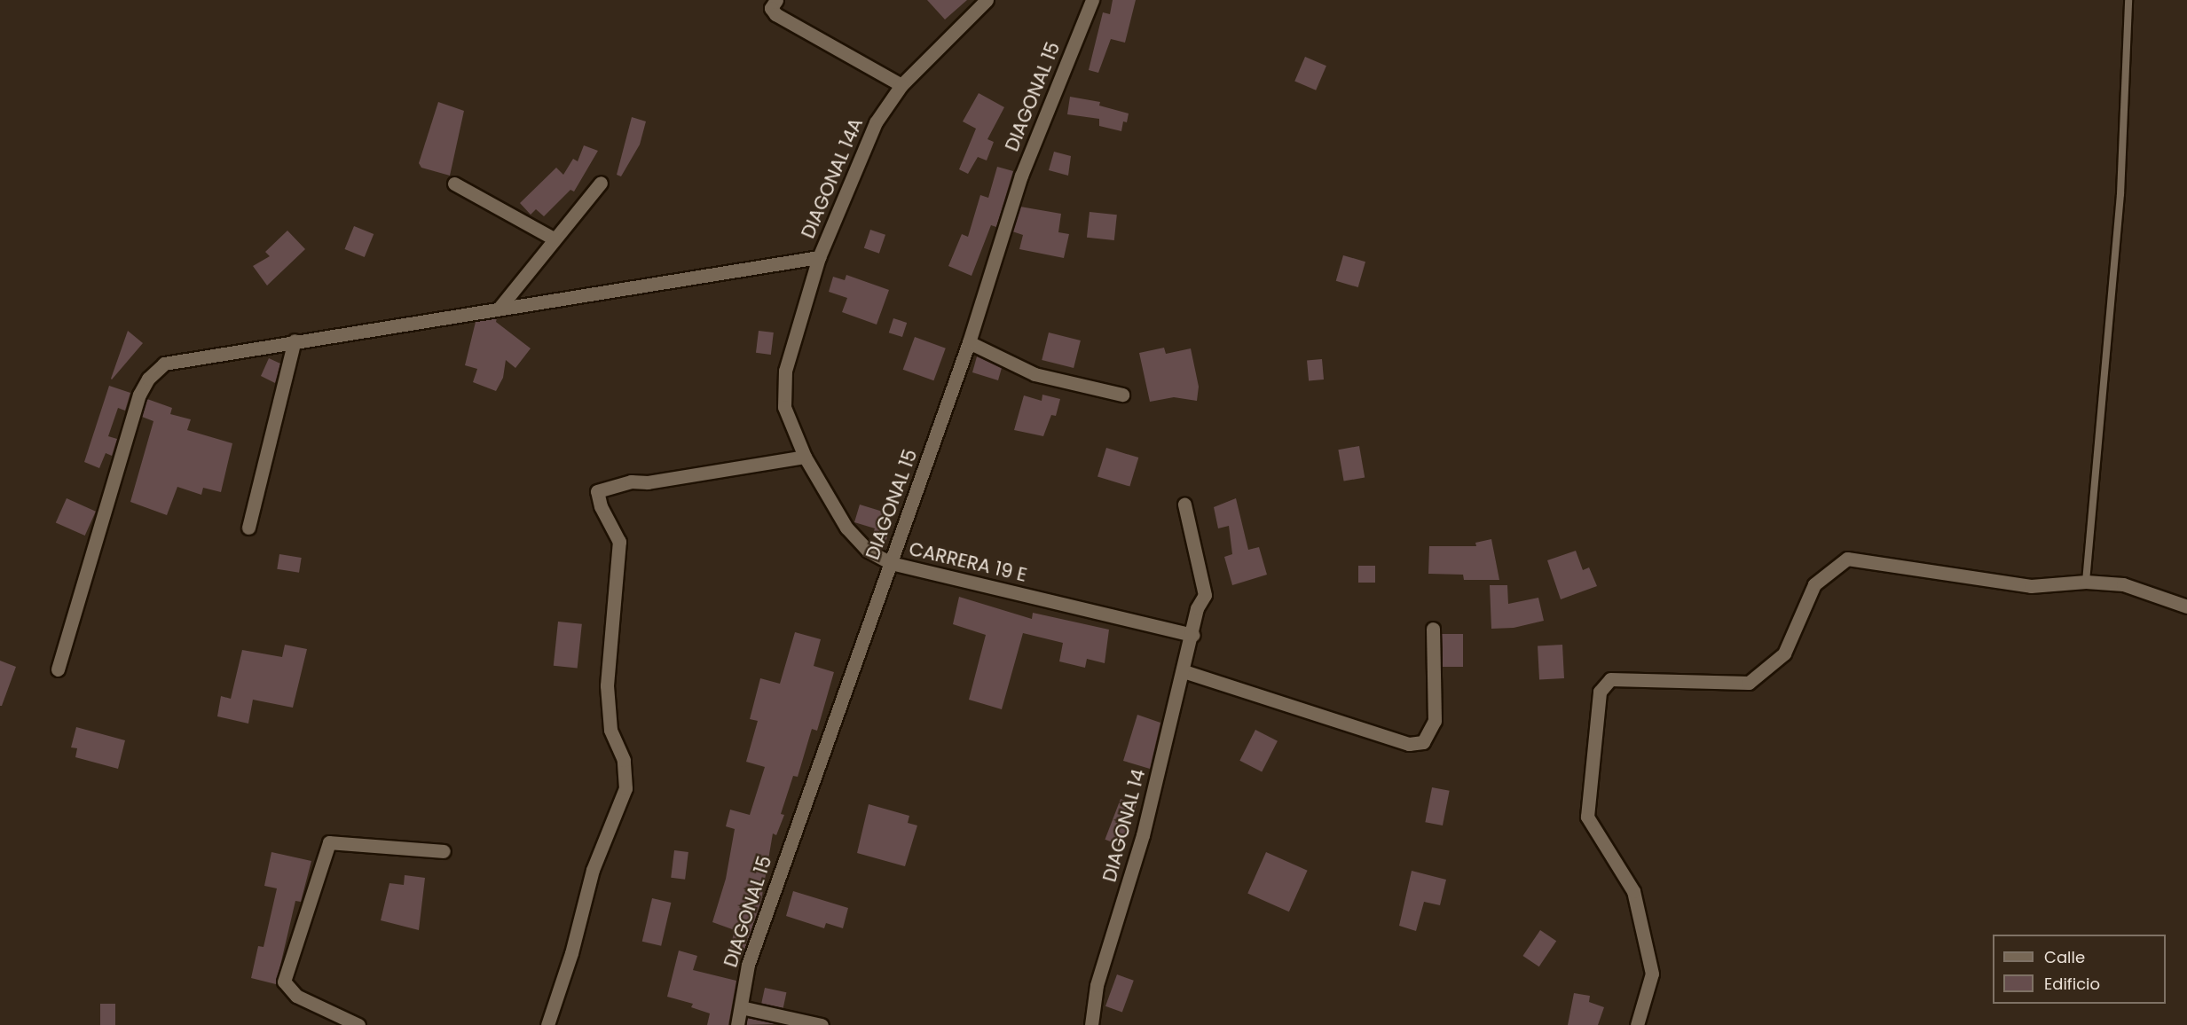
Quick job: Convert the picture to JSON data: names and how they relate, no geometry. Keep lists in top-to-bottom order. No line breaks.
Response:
{"streets":{"street":["DIAGONAL 15","DIAGONAL 14A","CARRERA 19 E","DIAGONAL 14"]},"crossings":[["DIAGONAL 15","CARRERA 19 E"],["DIAGONAL 14A","CARRERA 19 E"],["CARRERA 19 E","DIAGONAL 14"]],"legend":["Calle","Edificio"]}
